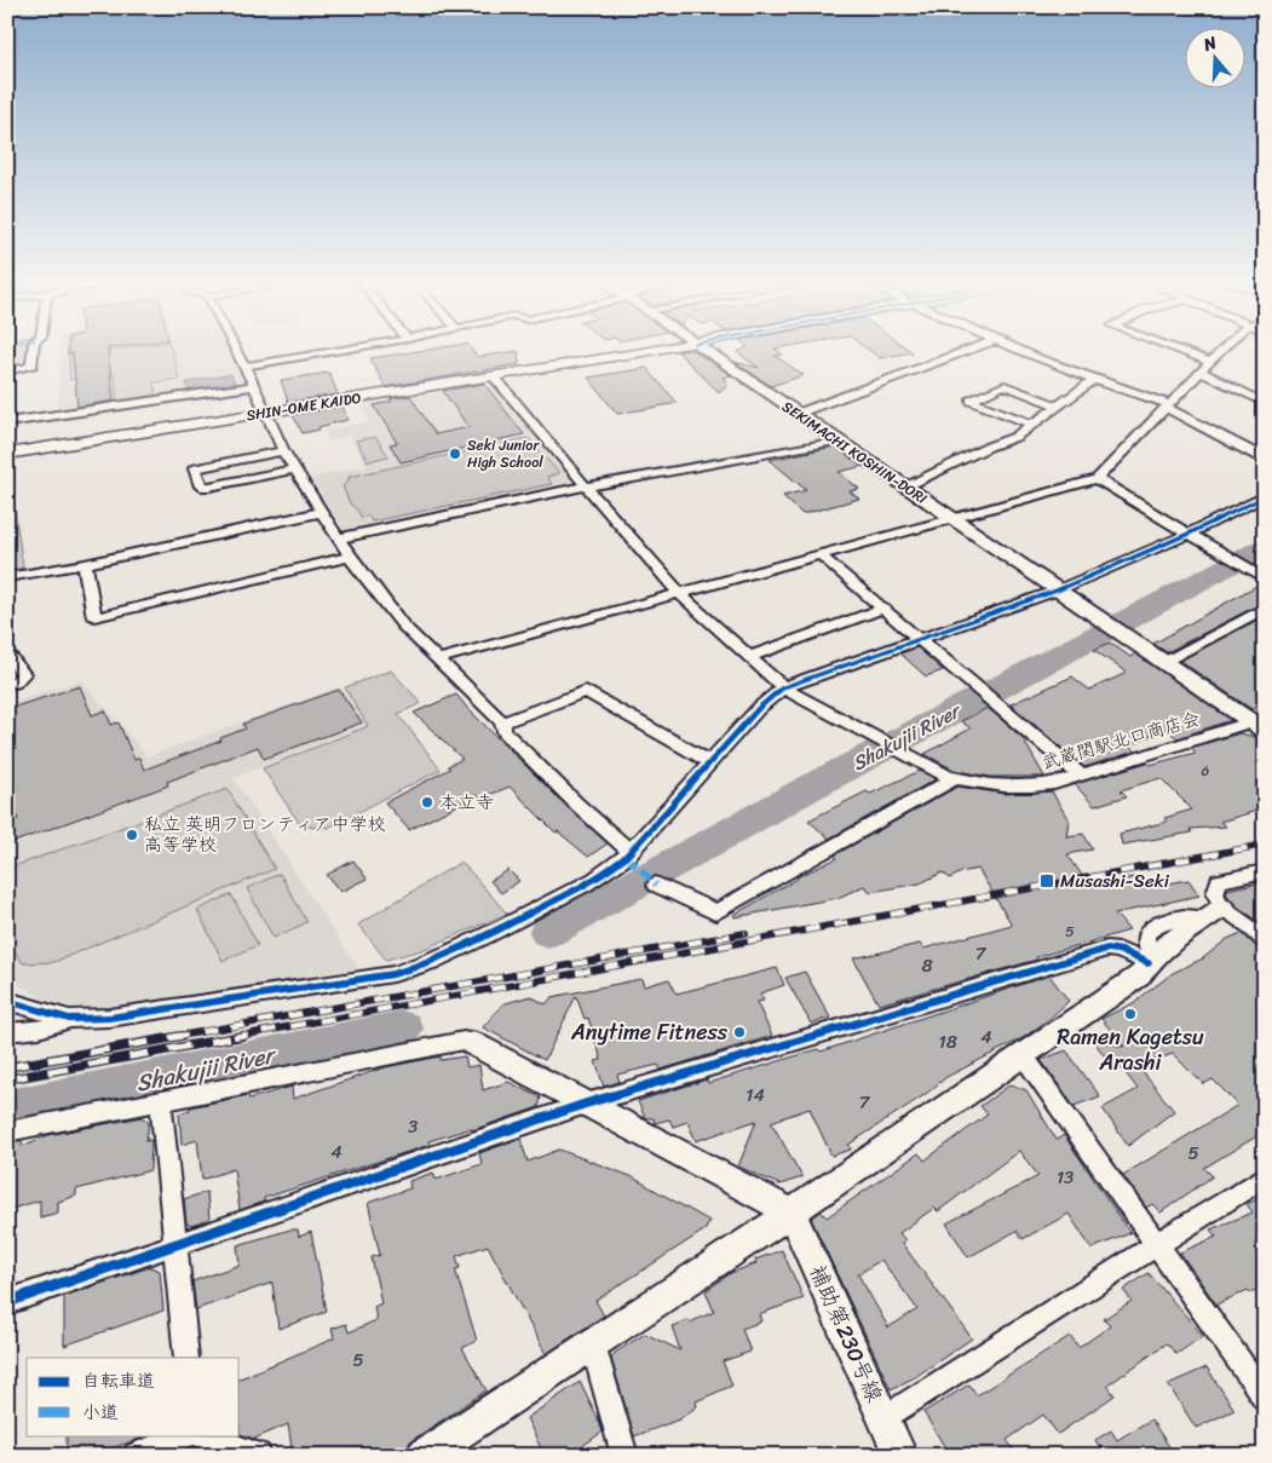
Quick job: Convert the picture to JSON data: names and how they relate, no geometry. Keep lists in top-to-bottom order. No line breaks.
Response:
{"streets":{"main road":["SHIN-OME KAIDO"],"street":["SEKIMACHI KOSHIN-DORI","武蔵関駅北口商店会","補助第230号線"]},"crossings":[["SHIN-OME KAIDO","武蔵関駅北口商店会"],["SEKIMACHI KOSHIN-DORI","武蔵関駅北口商店会"]],"water":["Shakujii River"],"places":{"other":["Seki Junior High School","本立寺","私立 英明フロンティア中学校 高等学校","Ramen Kagetsu Arashi","Anytime Fitness"],"transit":["Musashi-Seki"]},"house_numbers":["6","5","7","8","4","18","14","7","3","4","5","13","5"],"legend":["自転車道","小道"],"north":"top"}
